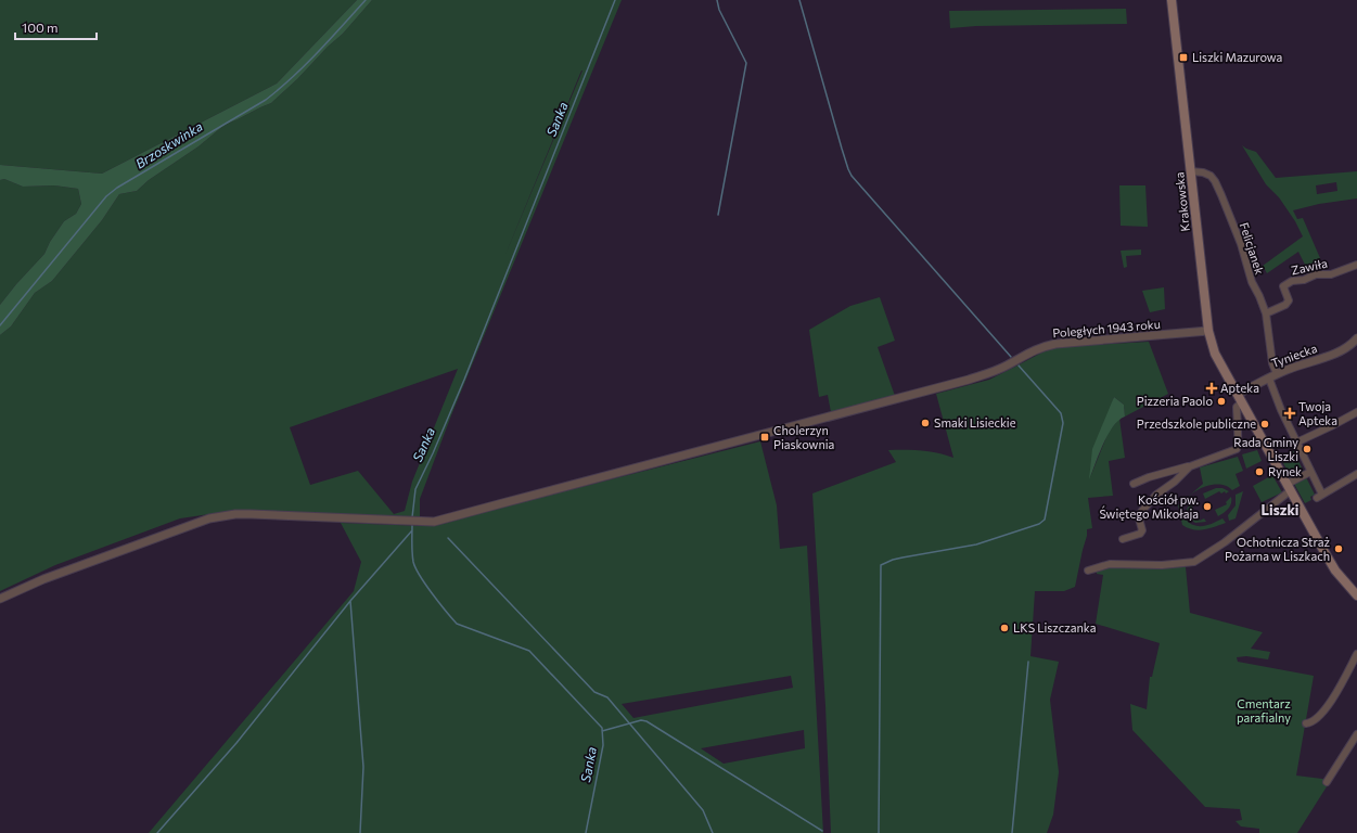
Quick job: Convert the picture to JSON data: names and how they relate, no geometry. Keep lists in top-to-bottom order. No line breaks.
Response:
{"streets":{"main road":["Krakowska"],"street":["Felicjanek","Zawiła","Poległych 1943 roku","Tyniecka"]},"crossings":[["Krakowska","Felicjanek"],["Krakowska","Poległych 1943 roku"],["Krakowska","Tyniecka"],["Felicjanek","Zawiła"],["Felicjanek","Tyniecka"]],"districts":["Liszki"],"water":["Sanka","Brzoskwinka"],"parks":["Cmentarz parafialny"],"places":{"transit":["Liszki Mazurowa","Cholerzyn Piaskownia"],"health":["Apteka","Twoja Apteka"],"other":["Pizzeria Paolo","Smaki Lisieckie","Przedszkole publiczne","Rada Gminy Liszki","Rynek","Kościół pw. Świętego Mikołaja","Ochotnicza Straż Pożarna w Liszkach","LKS Liszczanka"]},"scale_bar":"100 m"}
